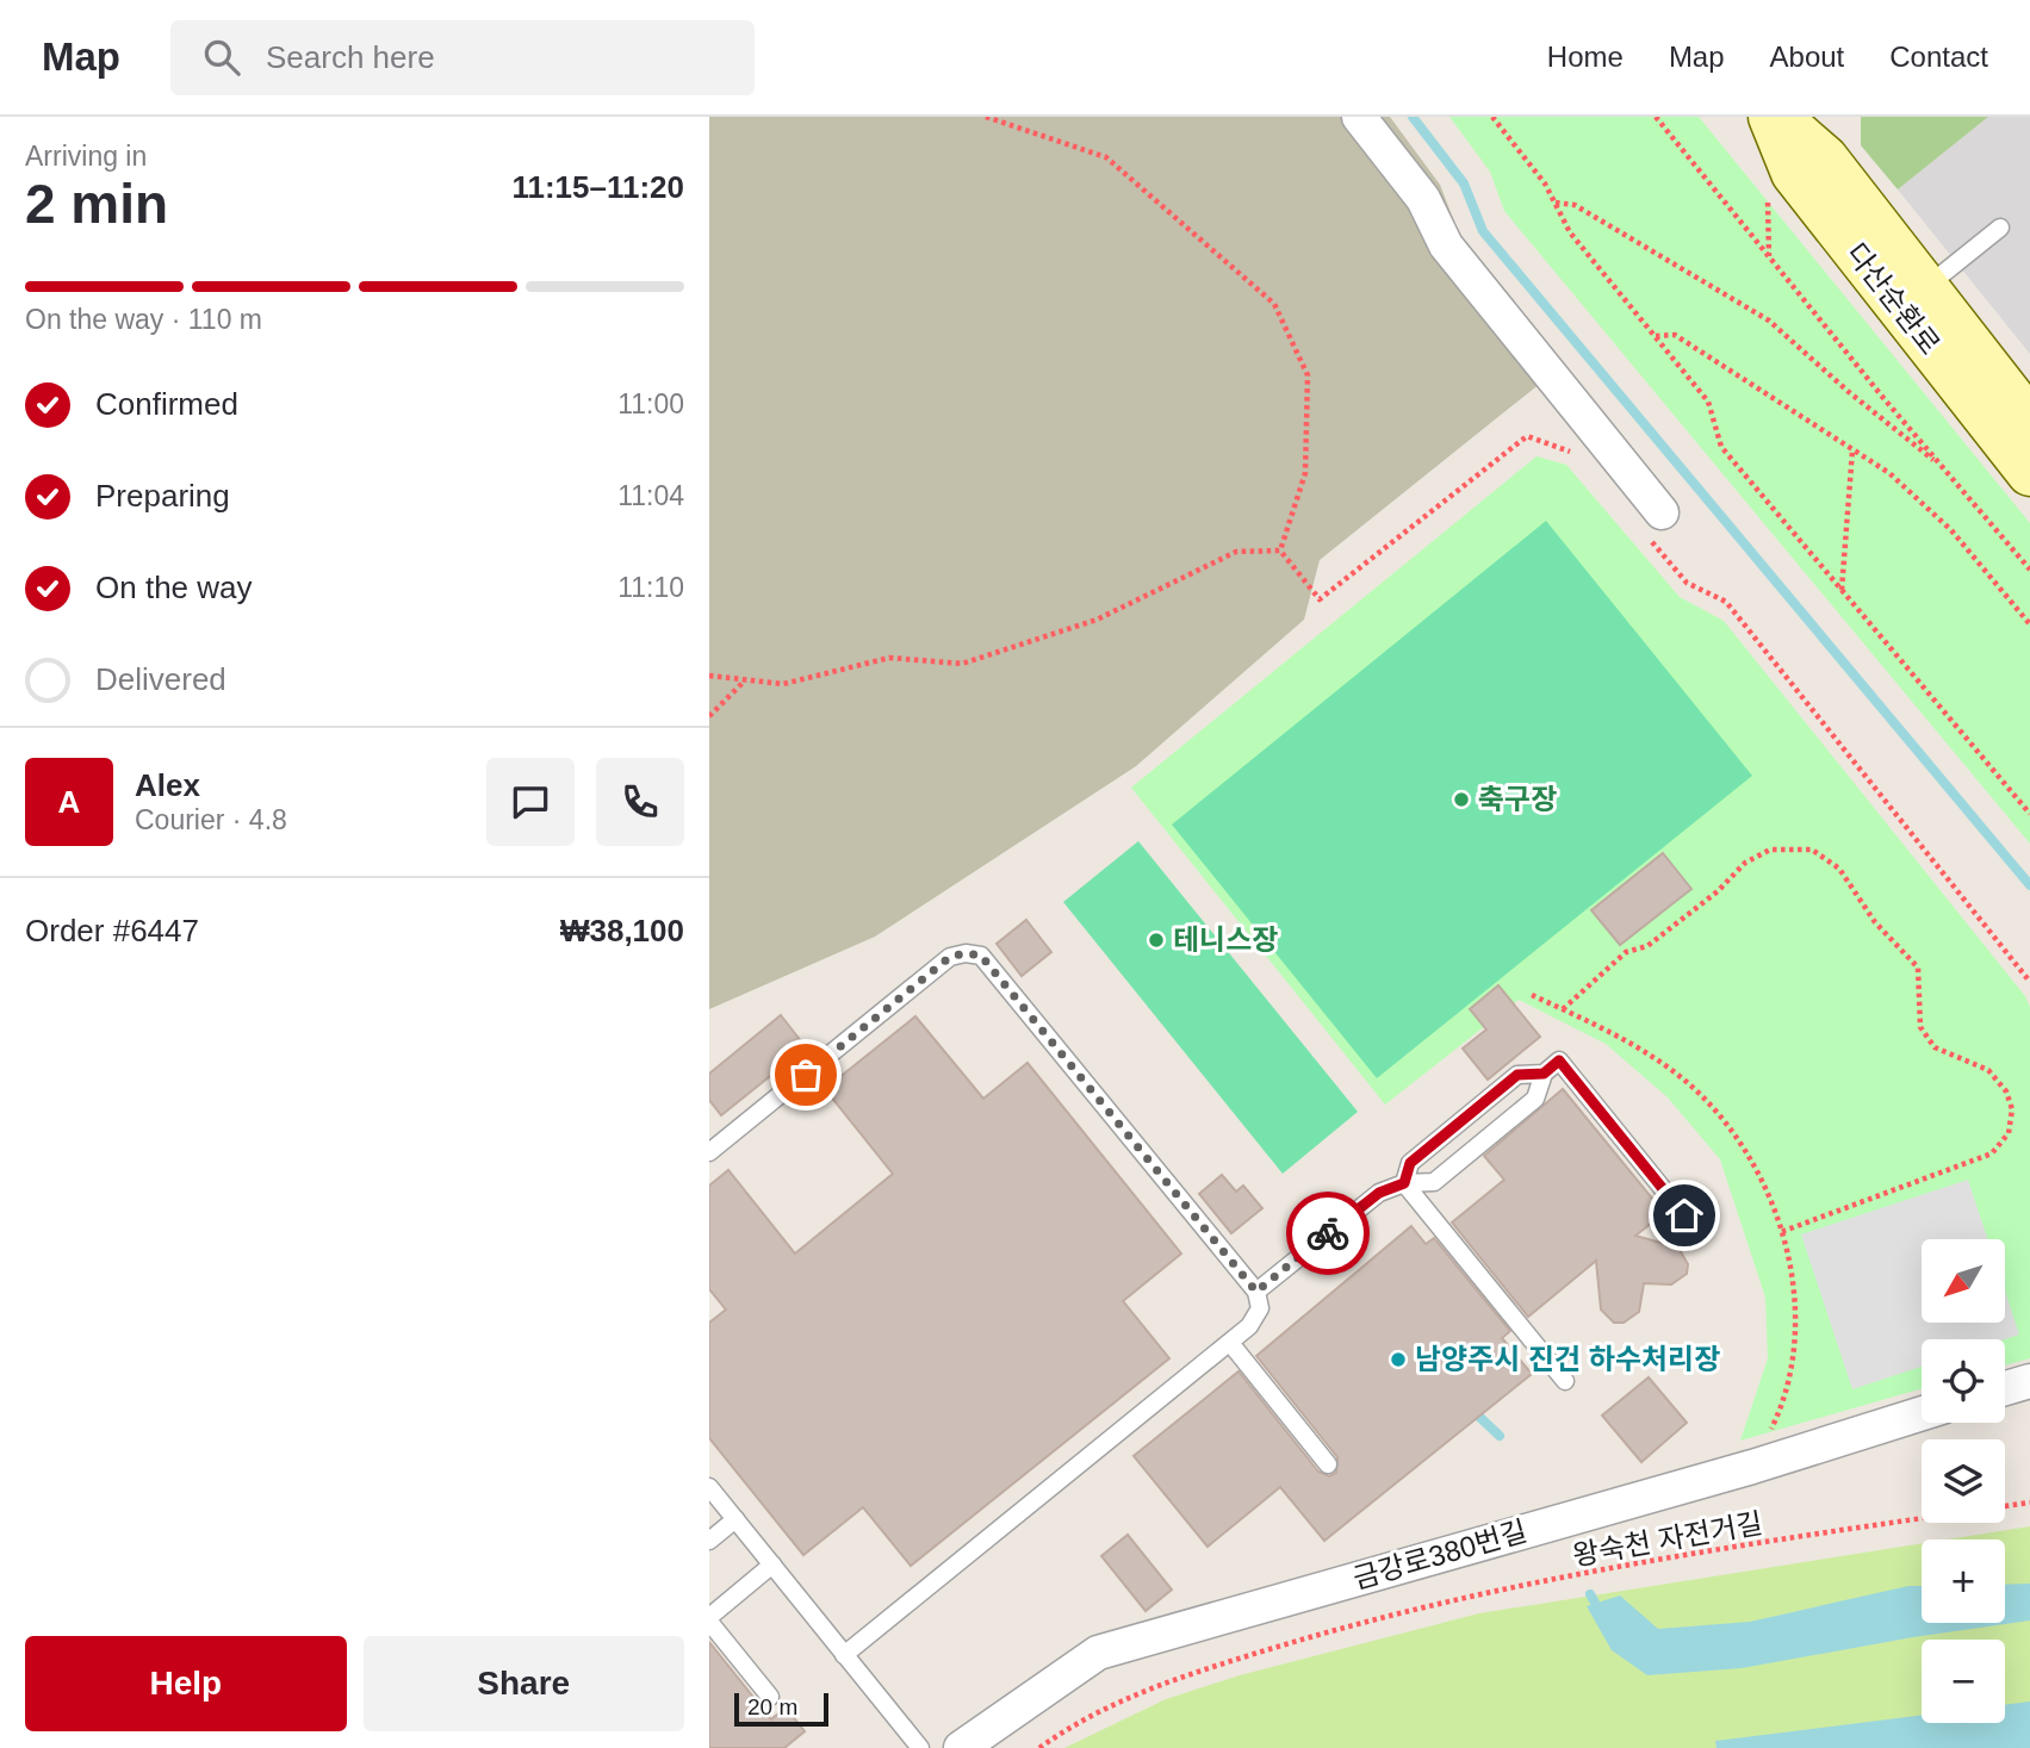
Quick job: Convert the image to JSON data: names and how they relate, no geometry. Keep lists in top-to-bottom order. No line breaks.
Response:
{"streets":{"street":["다산순환로","금강로380번길"],"path":["왕숙천 자전거길"]},"places":["축구장","테니스장","남양주시 진건 하수처리장"],"scale_bar":"20 m","north":"bottom left","page":{"header":"Map","search":"Search here","nav":["Home","Map","About","Contact"],"heading":["2 min","Arriving in","11:15–11:20"],"panel":["Alex","Courier · 4.8","Order #6447","₩38,100"],"bar":"On the way · 110 m","list":[["Confirmed","11:00"],["Preparing","11:04"],["On the way","11:10"],"Delivered"],"round":"A","map_buttons":["+","−"],"buttons":["Help","Share"],"scale":"20 m"}}
